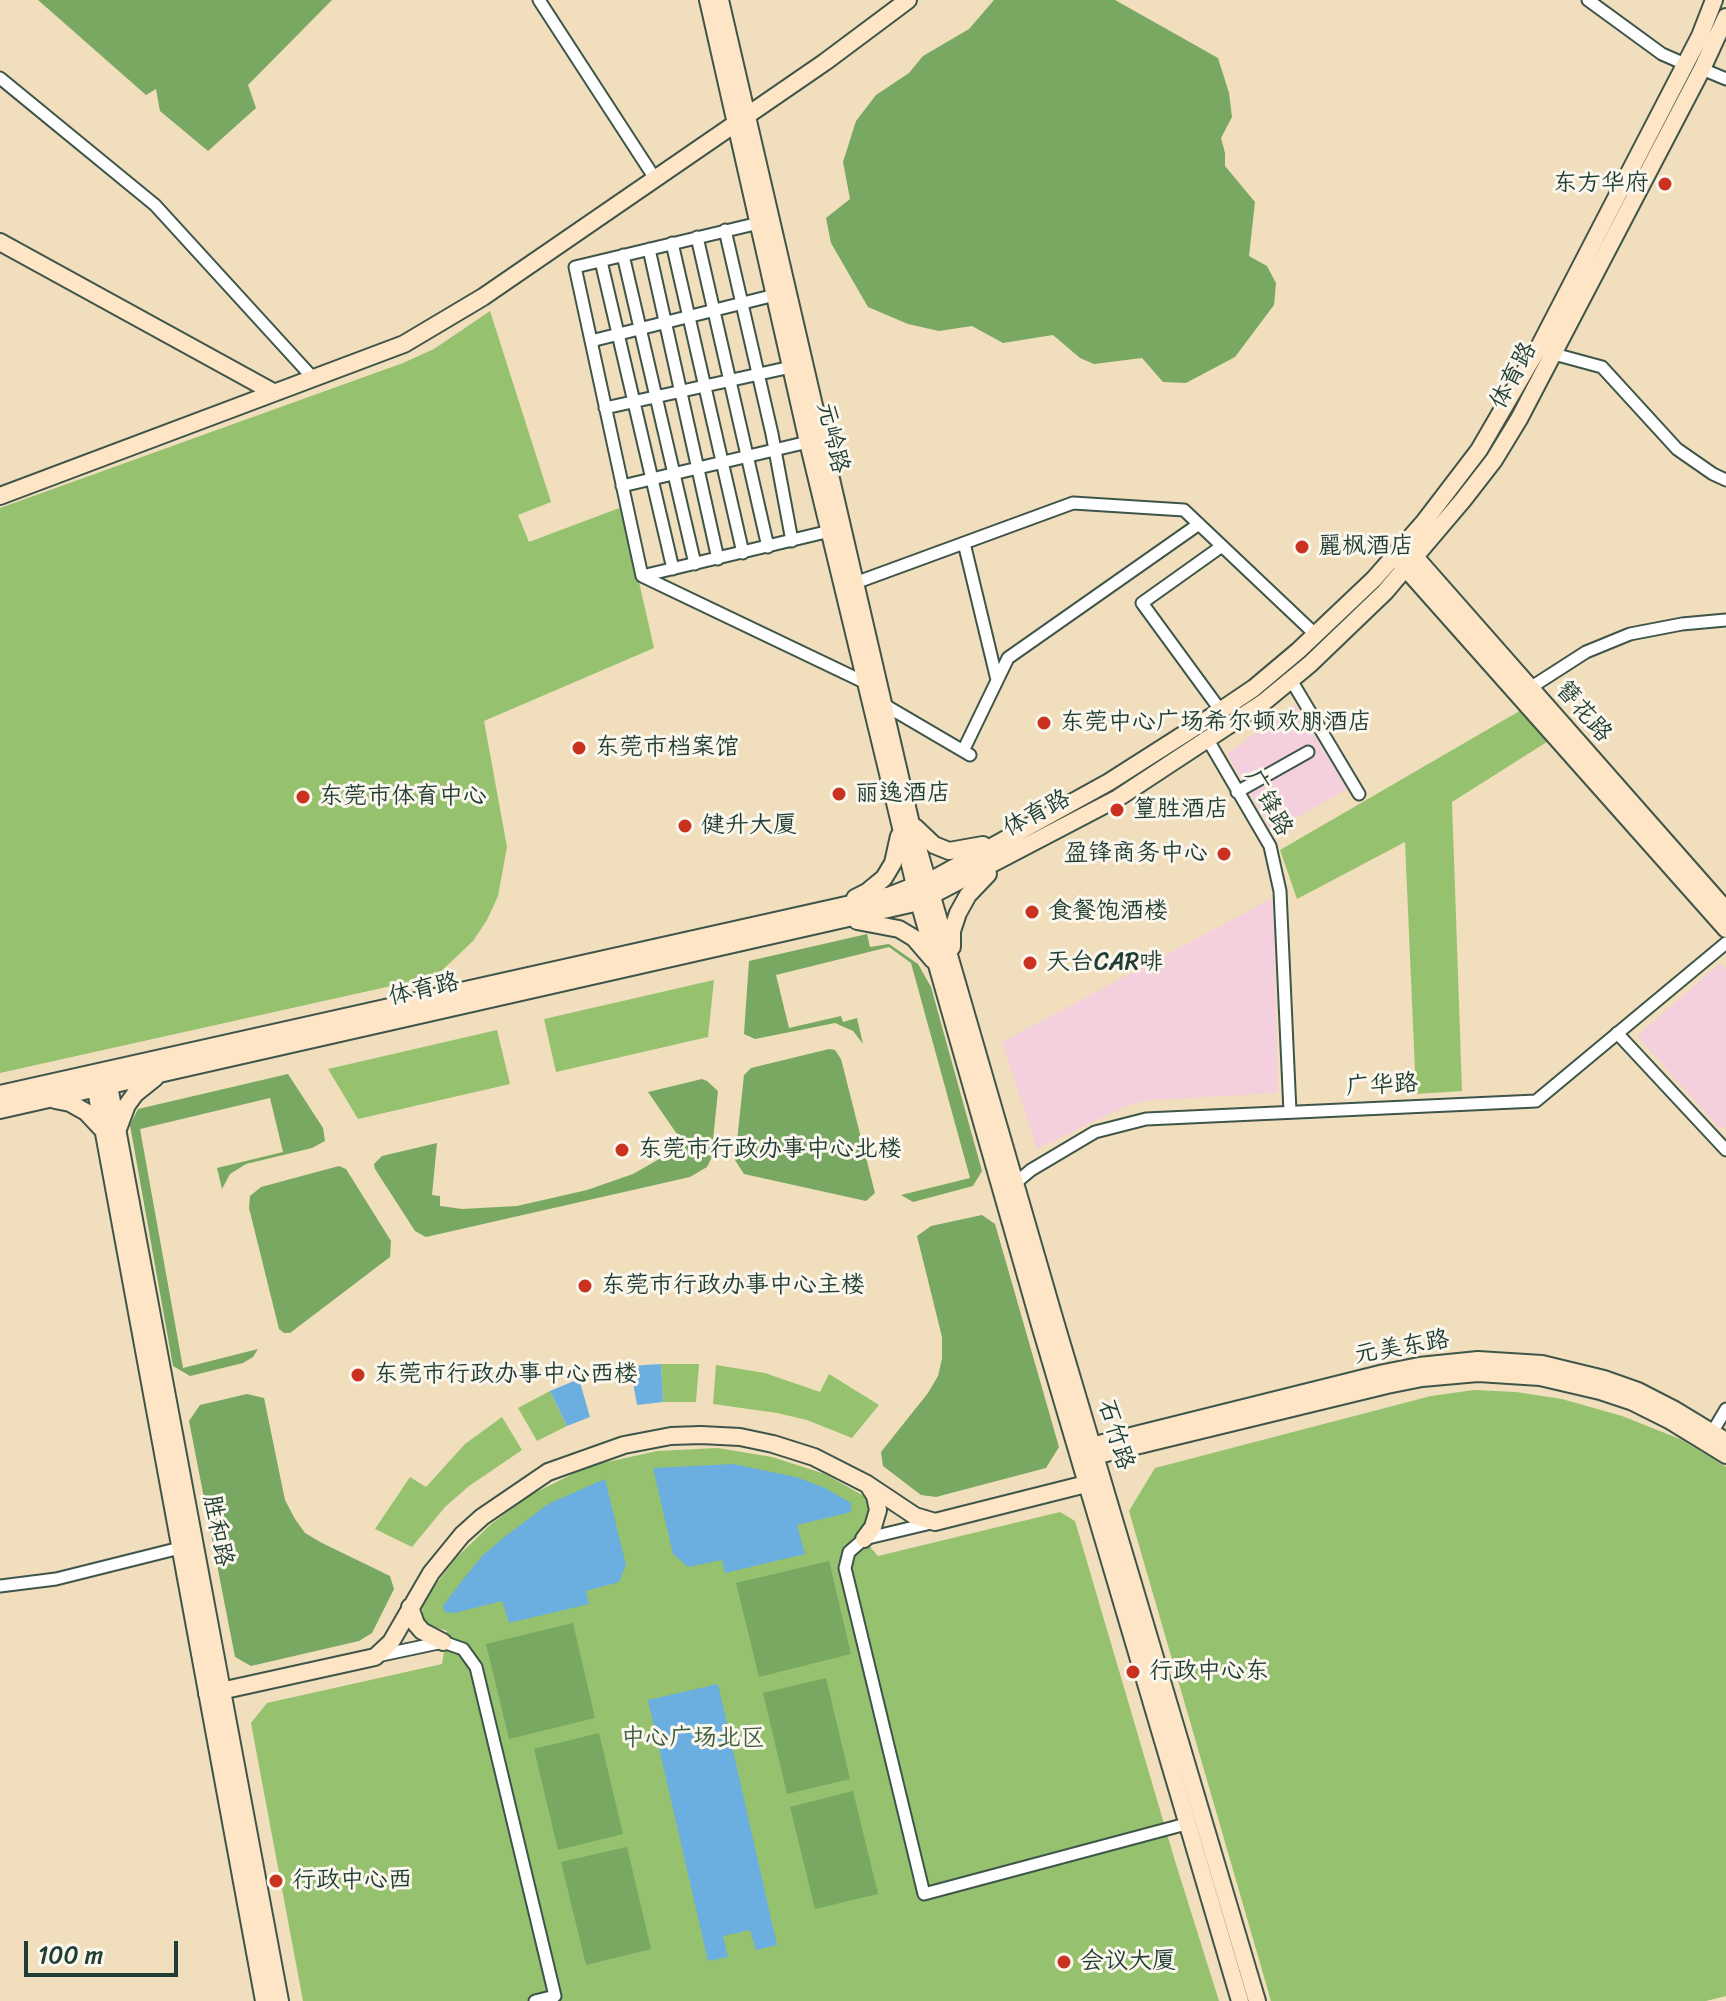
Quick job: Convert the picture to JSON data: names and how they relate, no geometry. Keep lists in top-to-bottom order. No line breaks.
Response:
{"streets":{"street":["体育路","元岭路","簪花路","广锋路","广华路","元美东路","石竹路","胜和路"]},"crossings":[["体育路","元岭路"],["体育路","簪花路"],["体育路","广锋路"],["体育路","石竹路"],["体育路","胜和路"],["元岭路","石竹路"],["广锋路","广华路"],["广华路","石竹路"],["元美东路","石竹路"]],"parks":["中心广场北区"],"places":["东方华府","麗枫酒店","东莞中心广场希尔顿欢朋酒店","东莞市档案馆","丽逸酒店","东莞市体育中心","篁胜酒店","健升大厦","盈锋商务中心","食餐饱酒楼","天台CAR啡","东莞市行政办事中心北楼","东莞市行政办事中心主楼","东莞市行政办事中心西楼","行政中心东","行政中心西","会议大厦"],"scale_bar":"100 m"}
